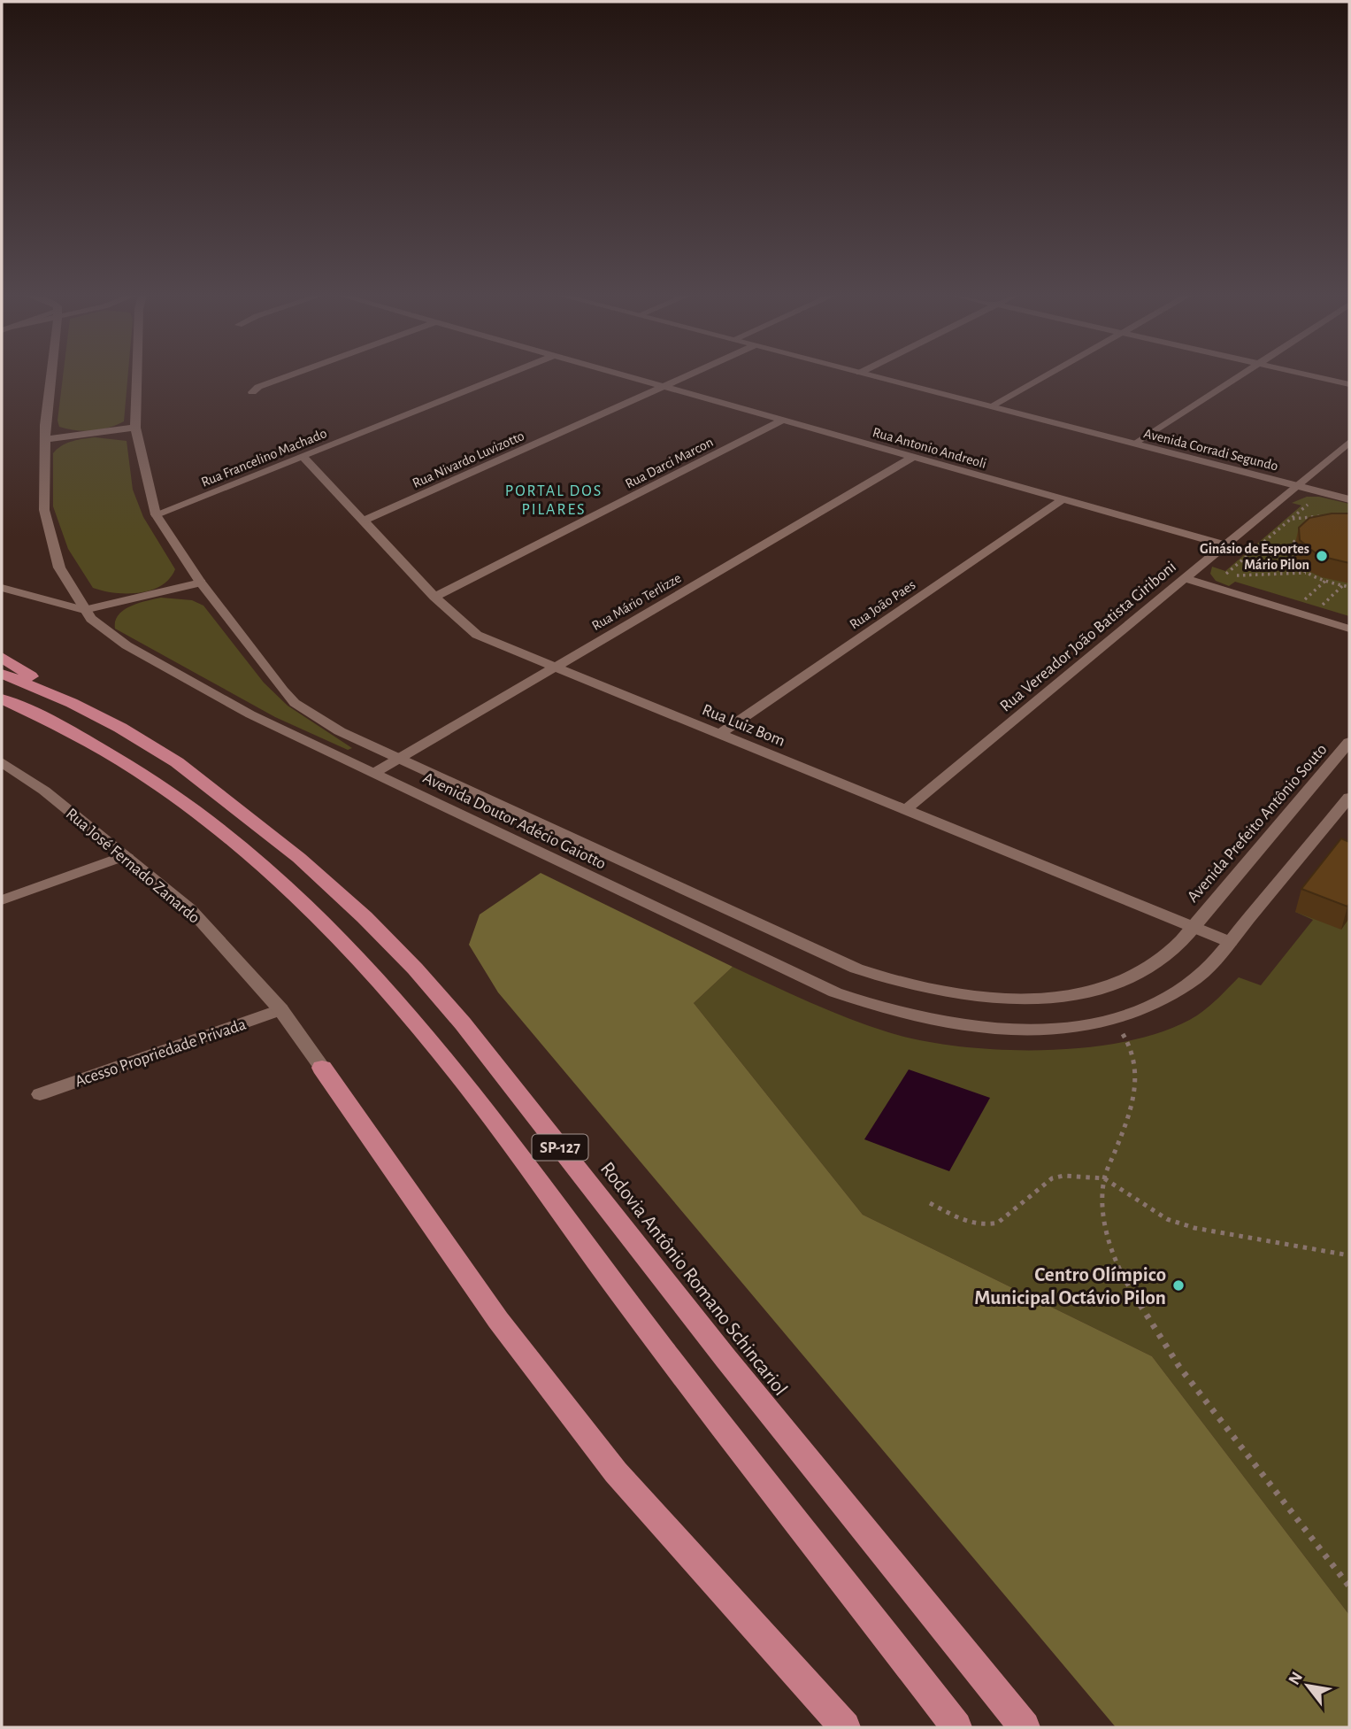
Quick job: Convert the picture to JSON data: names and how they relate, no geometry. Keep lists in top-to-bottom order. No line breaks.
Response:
{"streets":{"highway":["SP-127","Rodovia Antônio Romano Schincariol"],"street":["Rua Antonio Andreoli","Avenida Corradi Segundo","Rua Francelino Machado","Rua Nivardo Luvizotto","Rua Darci Marcon","Rua Mário Terlizze","Rua João Paes","Rua Vereador João Batista Giriboni","Rua Luiz Bom","Avenida Doutor Adécio Gaiotto","Avenida Prefeito Antônio Souto","Rua José Fernado Zanardo","Acesso Propriedade Privada"]},"crossings":[["Rua Antonio Andreoli","Rua Nivardo Luvizotto"],["Rua Antonio Andreoli","Rua Darci Marcon"],["Rua Antonio Andreoli","Rua Mário Terlizze"],["Rua Antonio Andreoli","Rua João Paes"],["Rua Antonio Andreoli","Rua Vereador João Batista Giriboni"],["Avenida Corradi Segundo","Rua Vereador João Batista Giriboni"],["Rua Francelino Machado","Rua Luiz Bom"],["Rua Francelino Machado","Avenida Doutor Adécio Gaiotto"],["Rua Nivardo Luvizotto","Rua Luiz Bom"],["Rua Darci Marcon","Rua Luiz Bom"],["Rua Mário Terlizze","Rua Luiz Bom"],["Rua Mário Terlizze","Avenida Doutor Adécio Gaiotto"],["Rua João Paes","Rua Luiz Bom"],["Rua Vereador João Batista Giriboni","Rua Luiz Bom"],["Rua Luiz Bom","Avenida Doutor Adécio Gaiotto"],["Rua Luiz Bom","Avenida Prefeito Antônio Souto"],["Avenida Doutor Adécio Gaiotto","Avenida Prefeito Antônio Souto"],["Rua José Fernado Zanardo","Acesso Propriedade Privada"]],"districts":["PORTAL DOS PILARES"],"places":["Ginásio de Esportes Mário Pilon","Centro Olímpico Municipal Octávio Pilon"],"north":"top left"}
